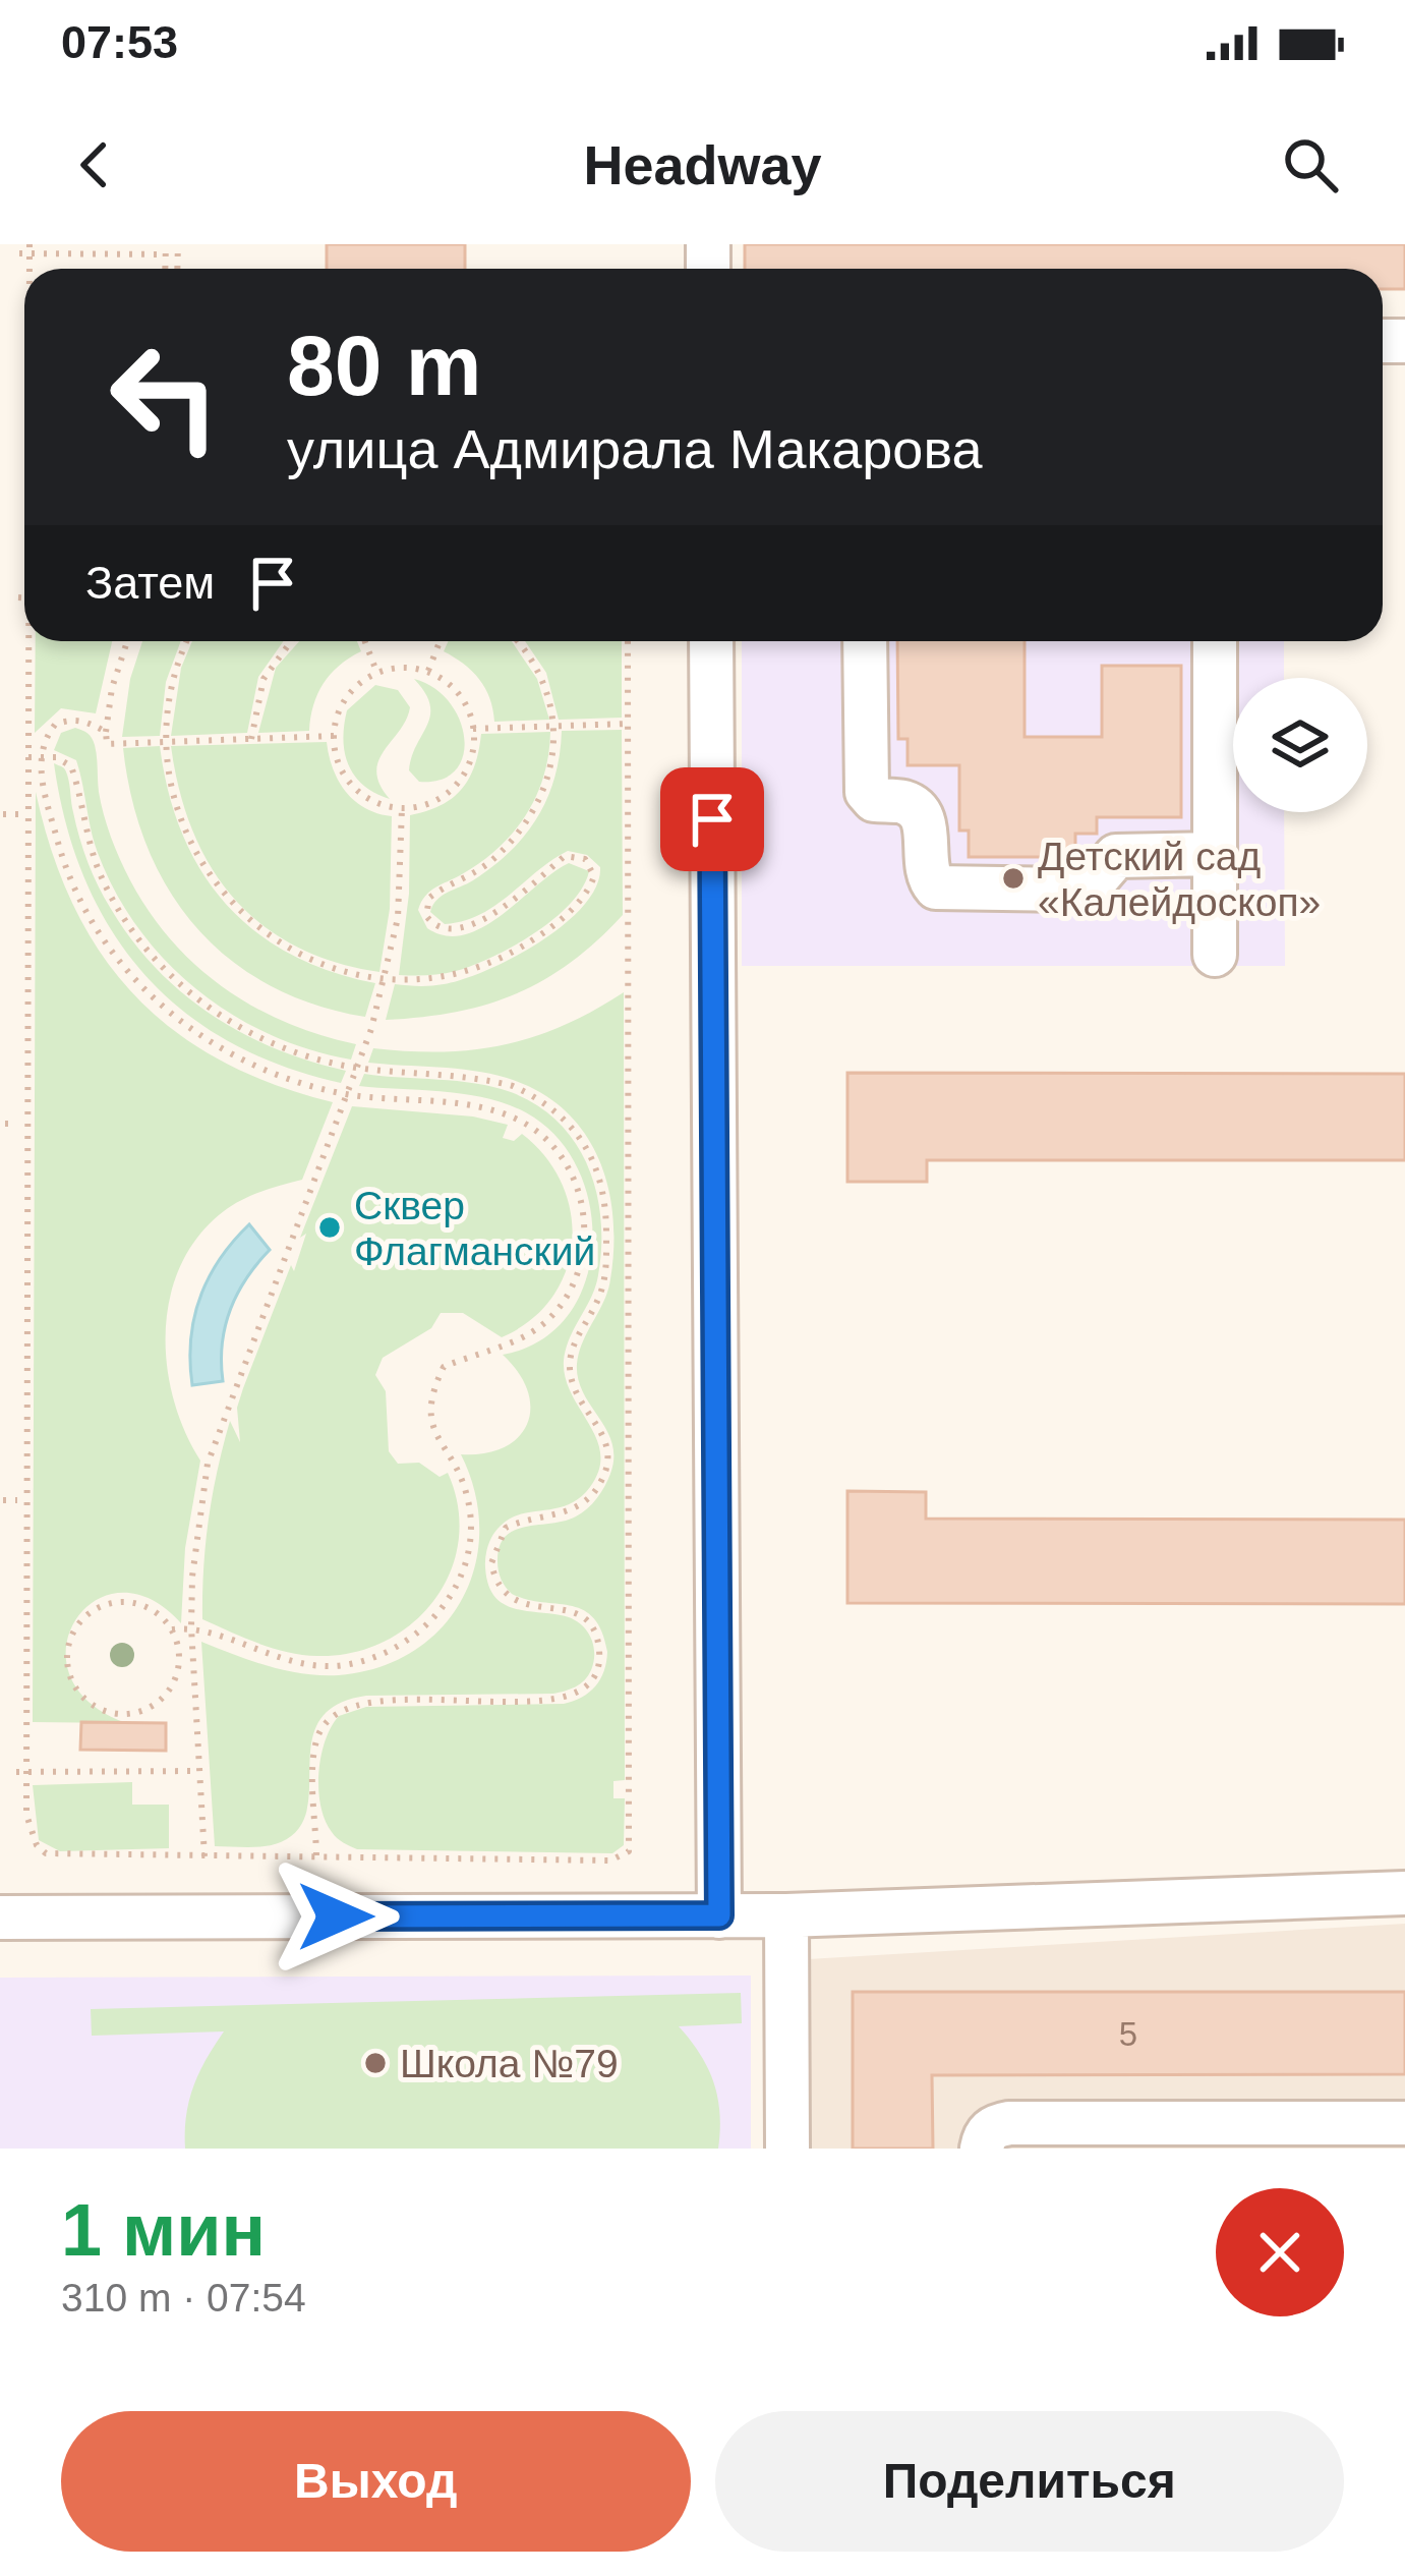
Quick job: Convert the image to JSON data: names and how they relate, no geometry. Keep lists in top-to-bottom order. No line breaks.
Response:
{"places":["Детский сад «Калейдоскоп»","Сквер Флагманский","Школа №79"],"house_numbers":["5"],"page":{"status":"07:53","header":"Headway","turn":["80 m","улица Адмирала Макарова"],"then":"Затем","heading":["1 мин","310 m · 07:54"],"buttons":["Выход","Поделиться"]}}
